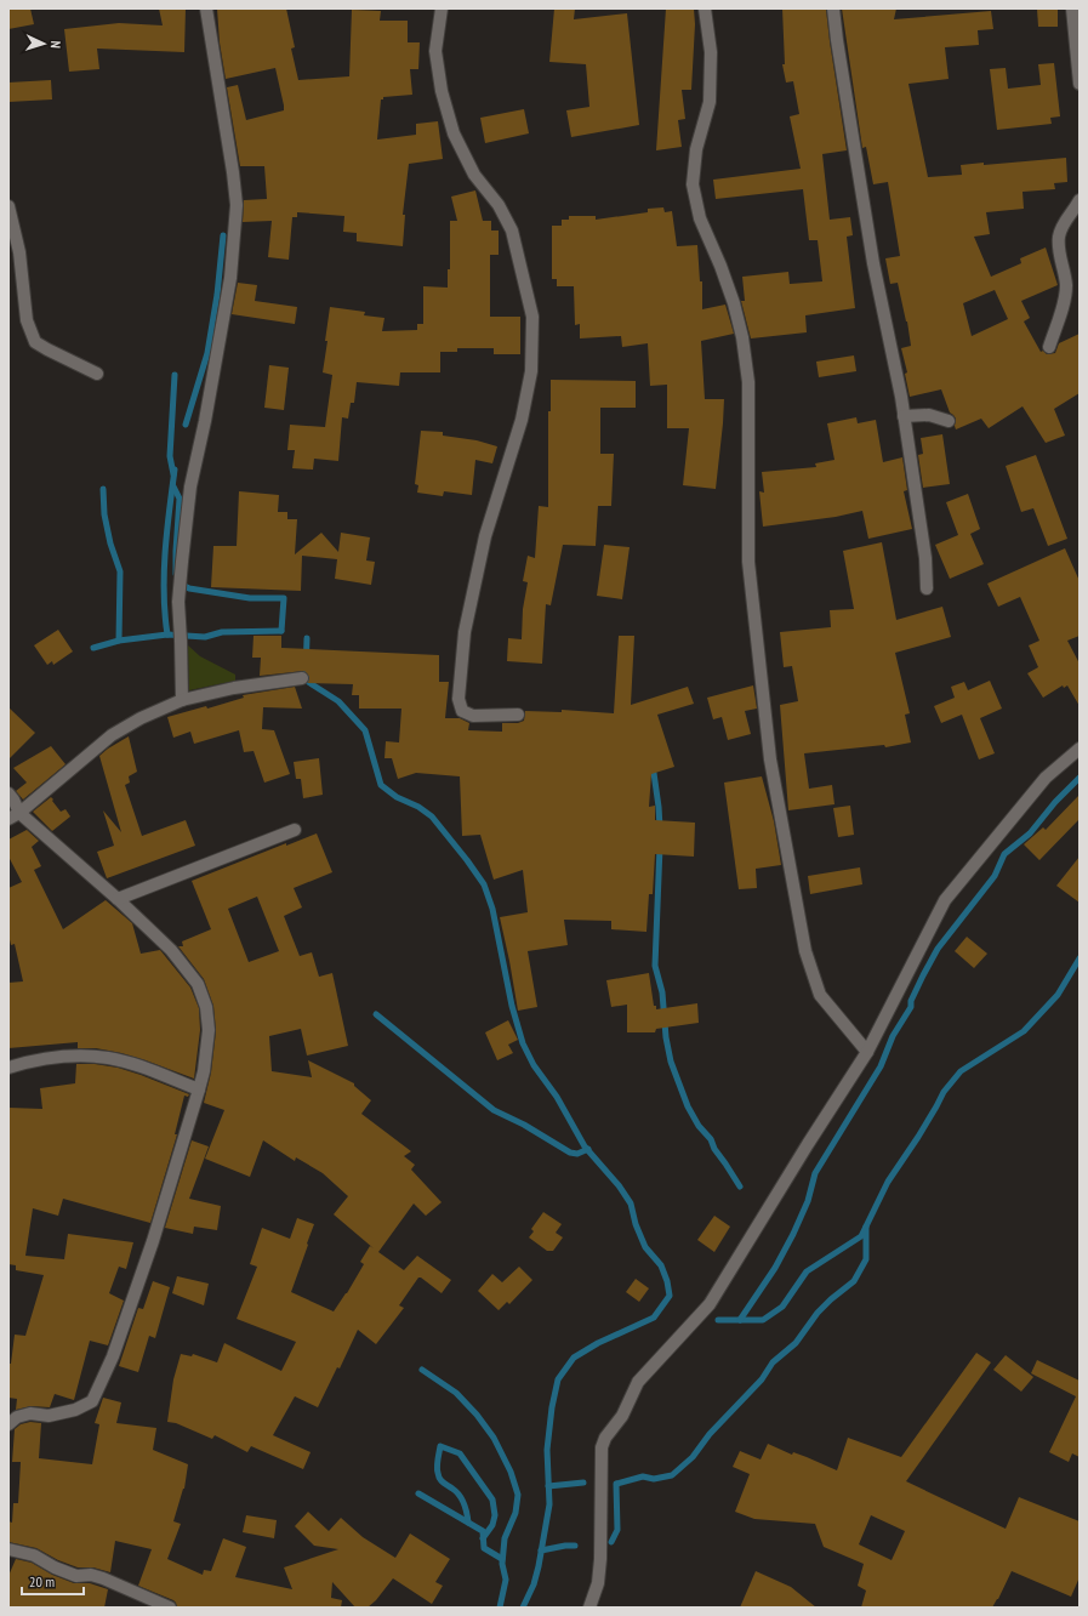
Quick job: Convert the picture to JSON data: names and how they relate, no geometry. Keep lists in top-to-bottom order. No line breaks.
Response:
{"scale_bar":"20 m","north":"right"}
